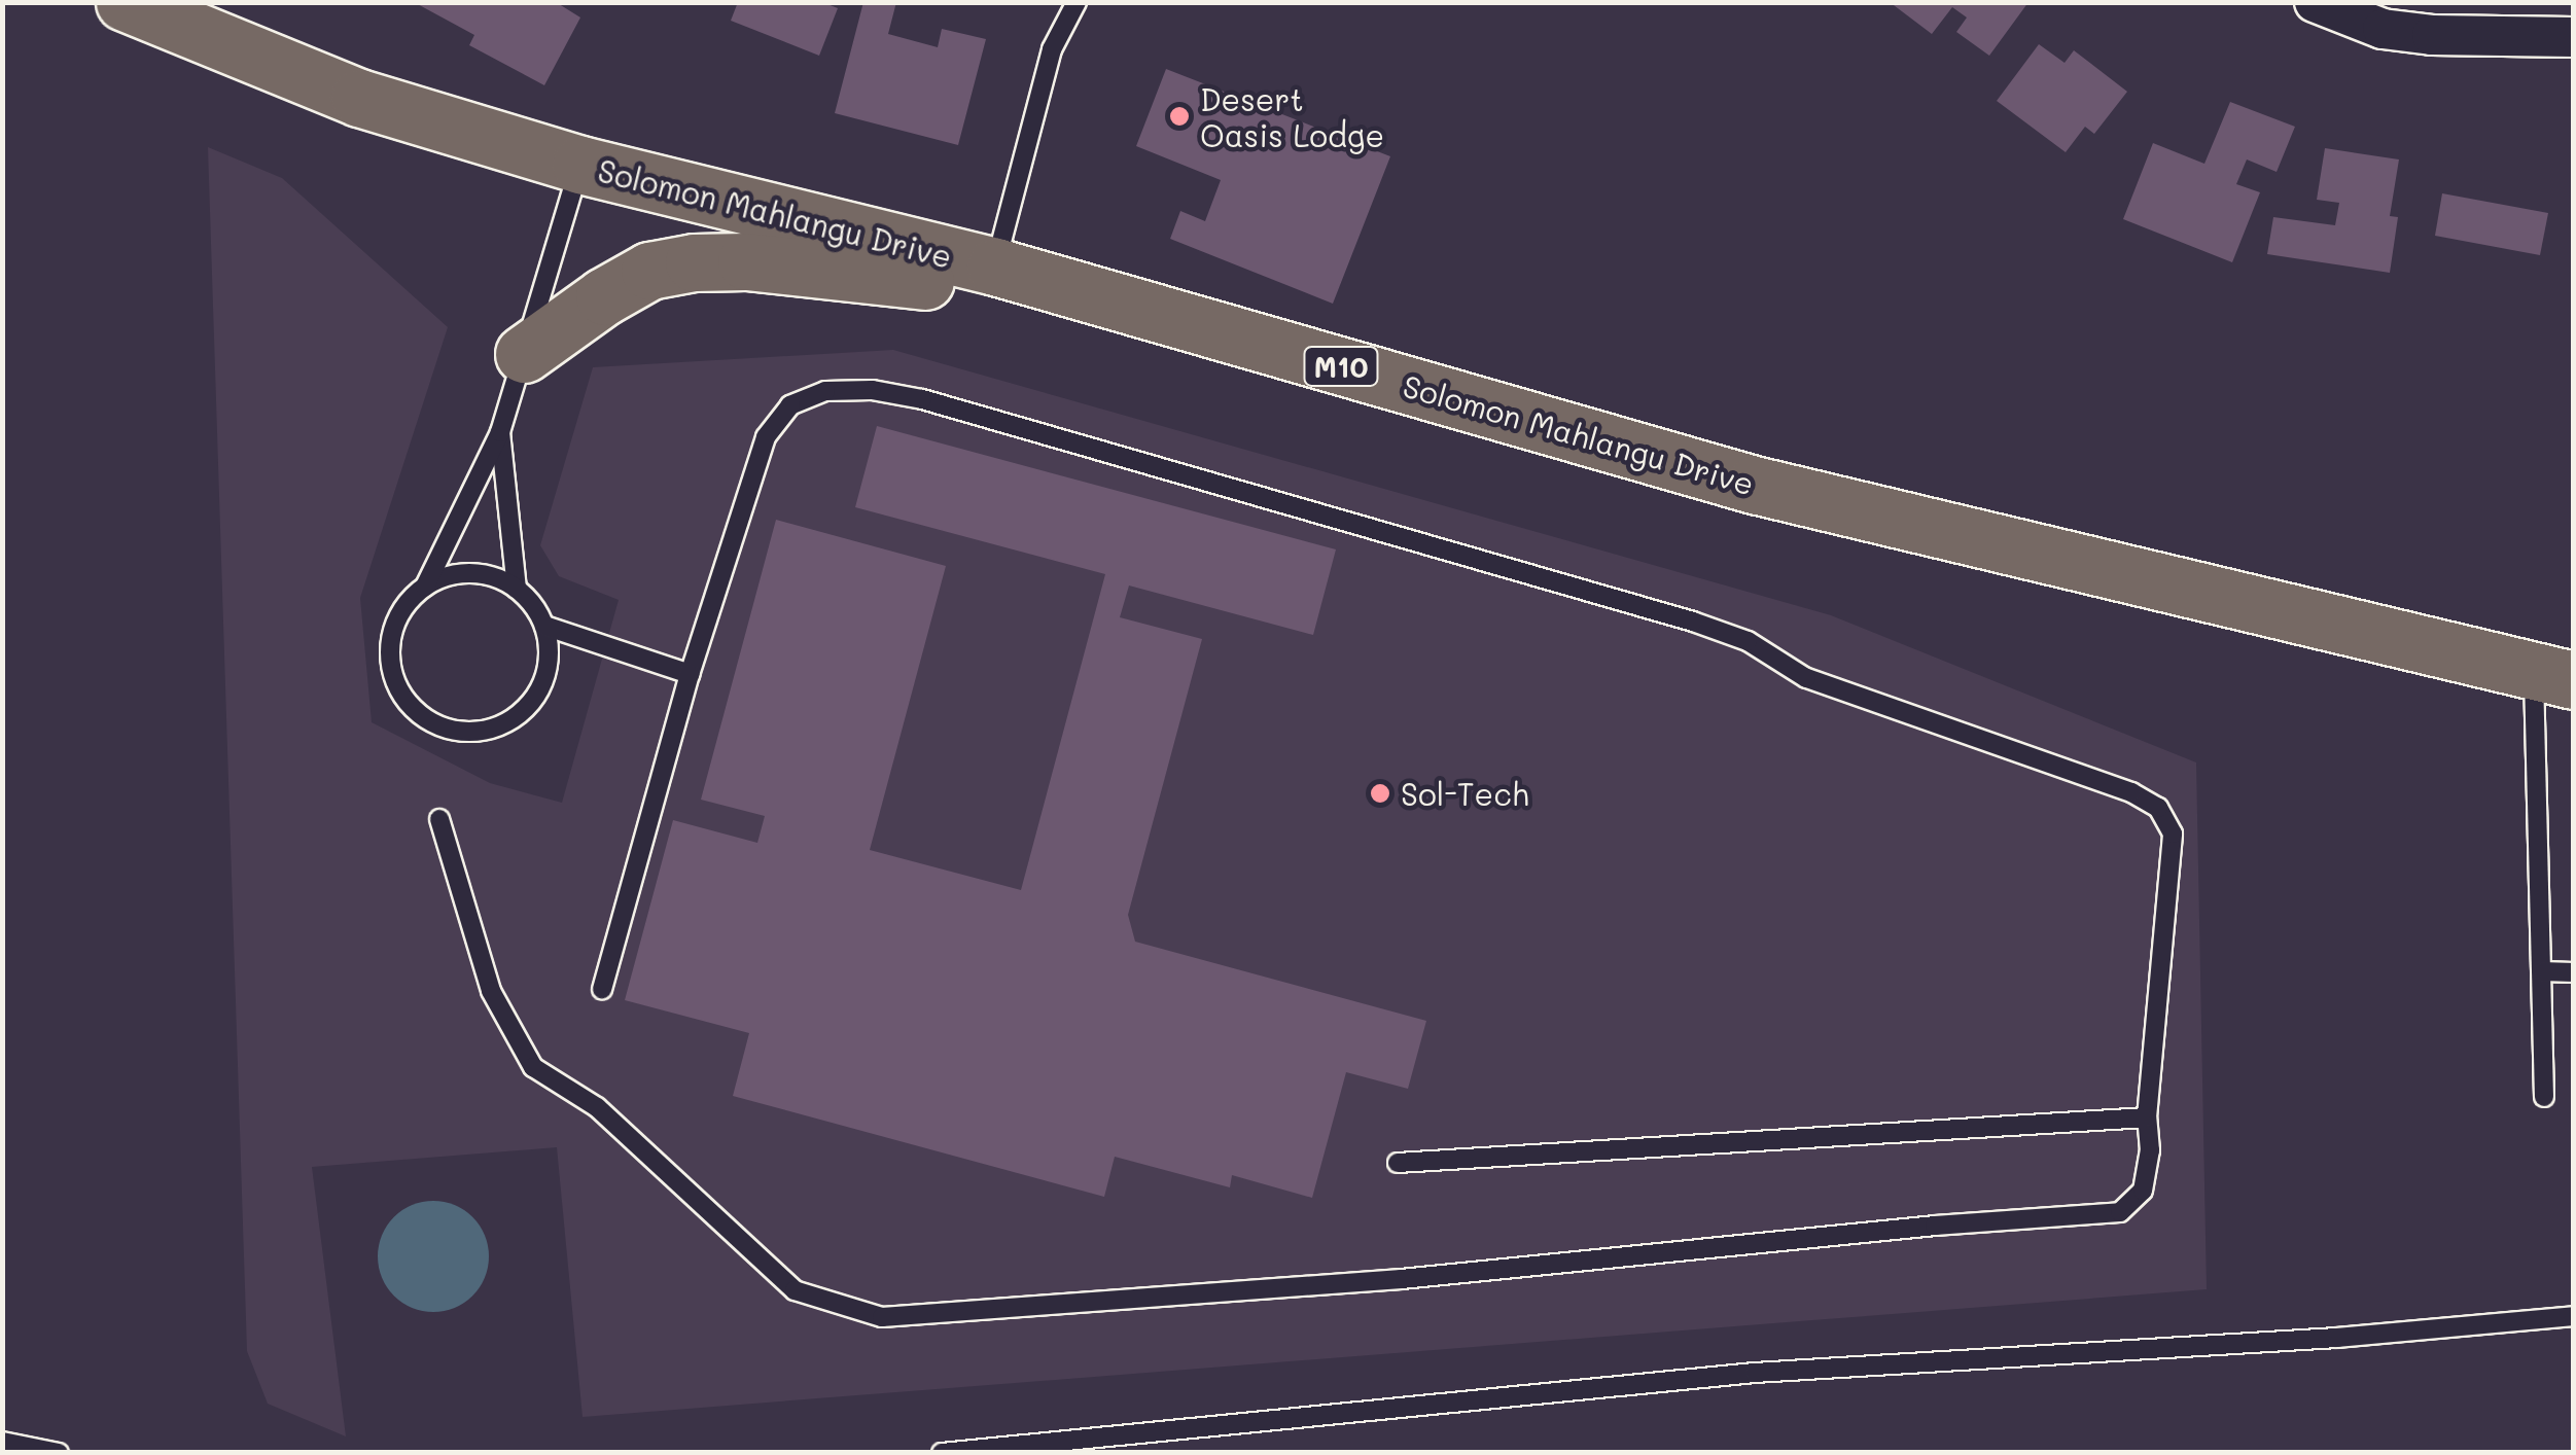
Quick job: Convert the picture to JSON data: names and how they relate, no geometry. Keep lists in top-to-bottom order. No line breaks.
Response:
{"streets":{"main road":["Solomon Mahlangu Drive","M10"]},"places":["Desert Oasis Lodge","Sol-Tech"]}
